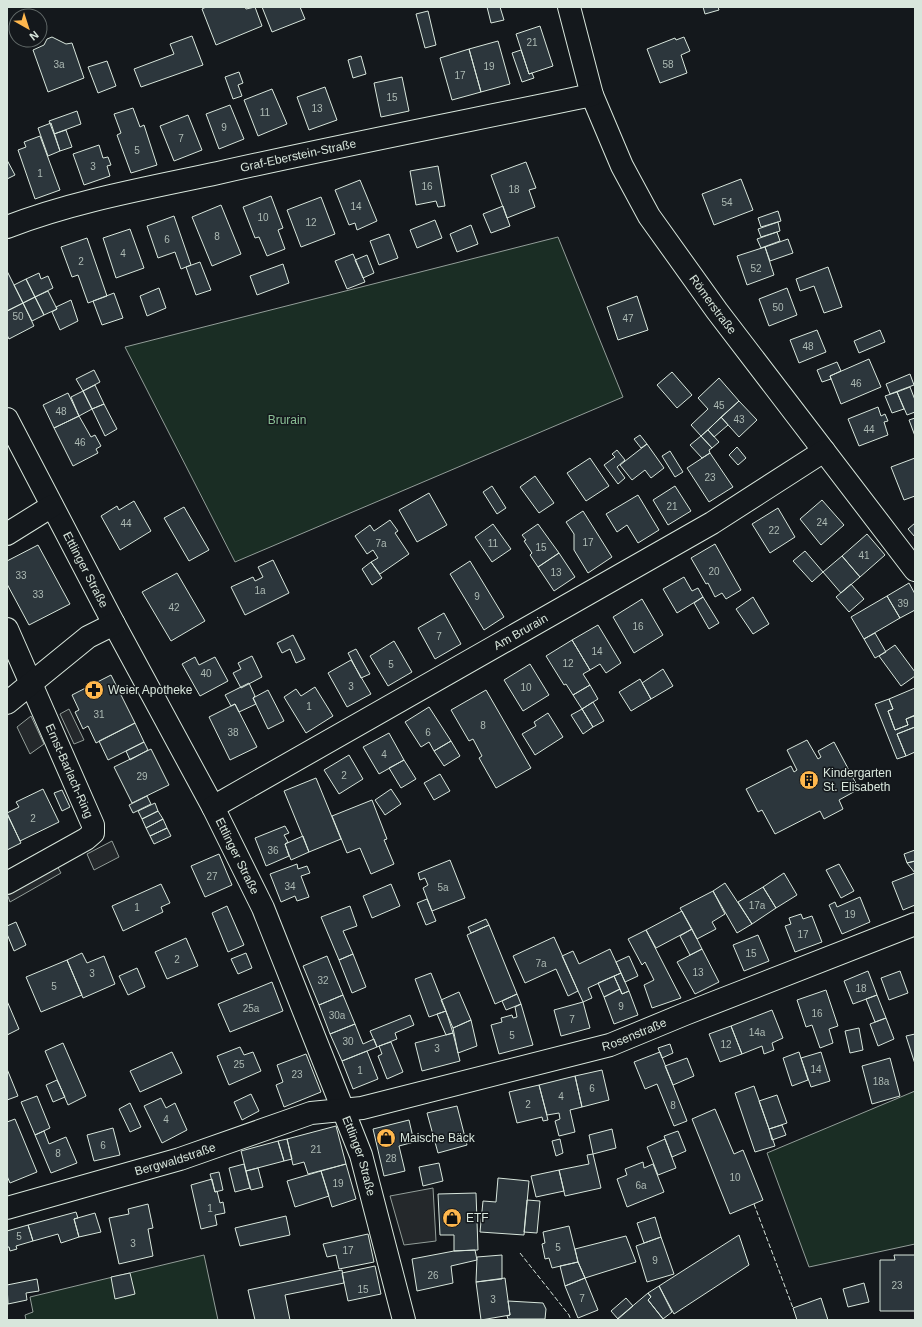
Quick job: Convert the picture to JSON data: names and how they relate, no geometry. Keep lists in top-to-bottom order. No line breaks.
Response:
{"streets":{"street":["Graf-Eberstein-Straße","Römerstraße","Ettlinger Straße","Am Brurain","Ernst-Barlach-Ring","Rosenstraße","Bergwaldstraße"]},"crossings":[["Graf-Eberstein-Straße","Römerstraße"],["Römerstraße","Am Brurain"],["Ettlinger Straße","Am Brurain"],["Ettlinger Straße","Rosenstraße"],["Ettlinger Straße","Bergwaldstraße"],["Rosenstraße","Bergwaldstraße"]],"parks":["Brurain"],"places":{"pharmacy":["Weier Apotheke"],"building":["Kindergarten St. Elisabeth"],"shop":["Maische Bäck","ETF"]},"house_numbers":["21","3a","58","19","17","15","13","11","9","7","5","3","1","16","18","54","14","10","12","8","6","4","2","52","50","50","47","48","46","45","48","43","44","46","23","21","24","44","22","17","7a","11","15","41","20","13","33","1a","33","9","39","42","16","7","14","12","5","40","3","10","1","31","8","38","6","4","2","29","2","36","27","34","5a","17a","1","19","17","15","2","7a","13","3","32","5","18","9","25a","16","30a","7","14a","5","30","12","3","25","14","1","23","18a","6","4","2","8","4","6","21","8","28","10","19","6a","1","5","3","5","17","9","26","23","15","7","3"],"north":"bottom right"}
